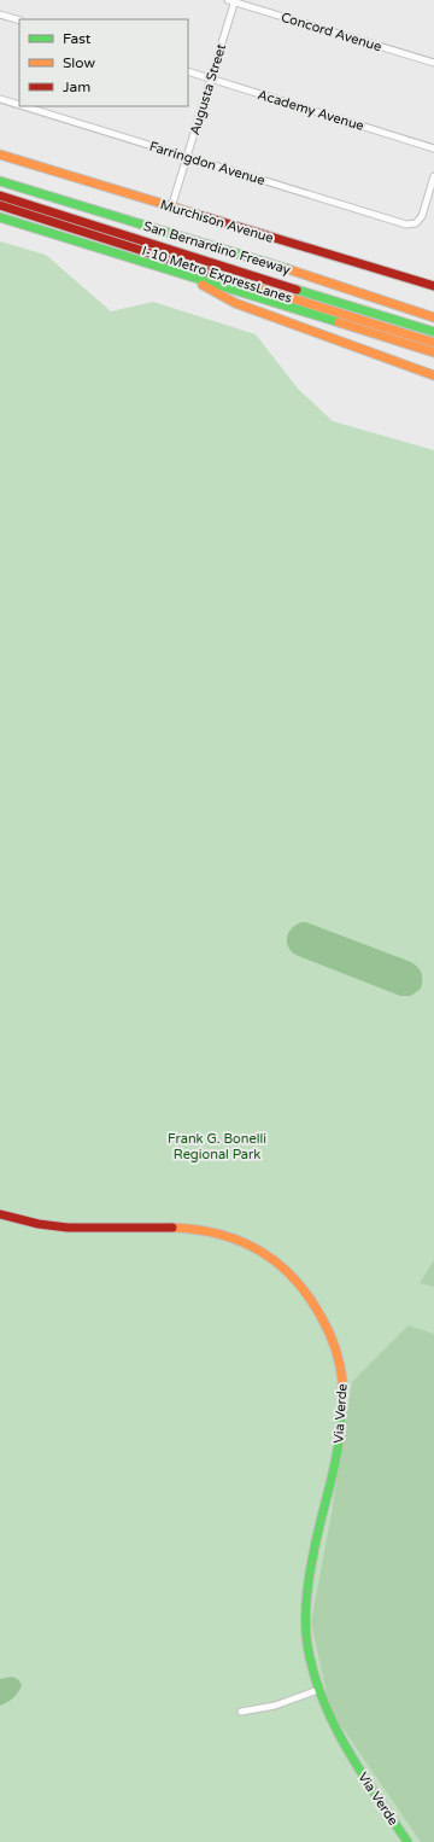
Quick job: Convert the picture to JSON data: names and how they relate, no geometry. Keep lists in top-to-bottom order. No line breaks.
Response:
{"streets":{"main road":["Murchison Avenue","San Bernardino Freeway","I-10 Metro ExpressLanes","Via Verde"],"street":["Concord Avenue","Augusta Street","Academy Avenue","Farringdon Avenue"]},"crossings":[["Concord Avenue","Augusta Street"],["Augusta Street","Academy Avenue"],["Augusta Street","Farringdon Avenue"],["Augusta Street","Murchison Avenue"]],"parks":["Frank G. Bonelli Regional Park"],"legend":["Fast","Slow","Jam"]}
